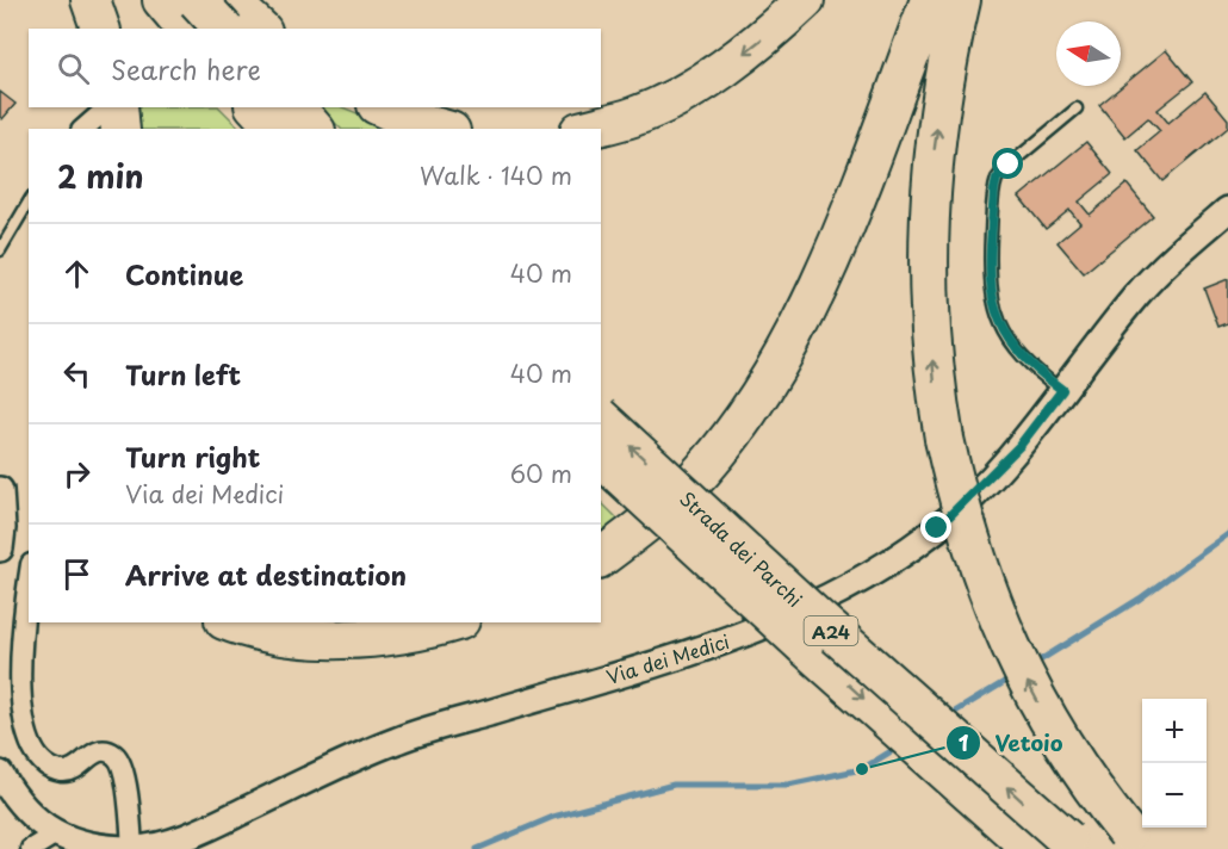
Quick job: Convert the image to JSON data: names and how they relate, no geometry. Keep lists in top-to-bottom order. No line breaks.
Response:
{"streets":{"highway":["Strada dei Parchi","A24"],"street":["Via dei Medici"]},"places":["Vetoio"],"north":"left","page":{"search":"Search here","heading":["2 min","Walk · 140 m"],"list":[["Continue","40 m"],["Turn left","40 m"],["Turn right","Via dei Medici","60 m"],"Arrive at destination"],"map_buttons":["+","−"]}}
